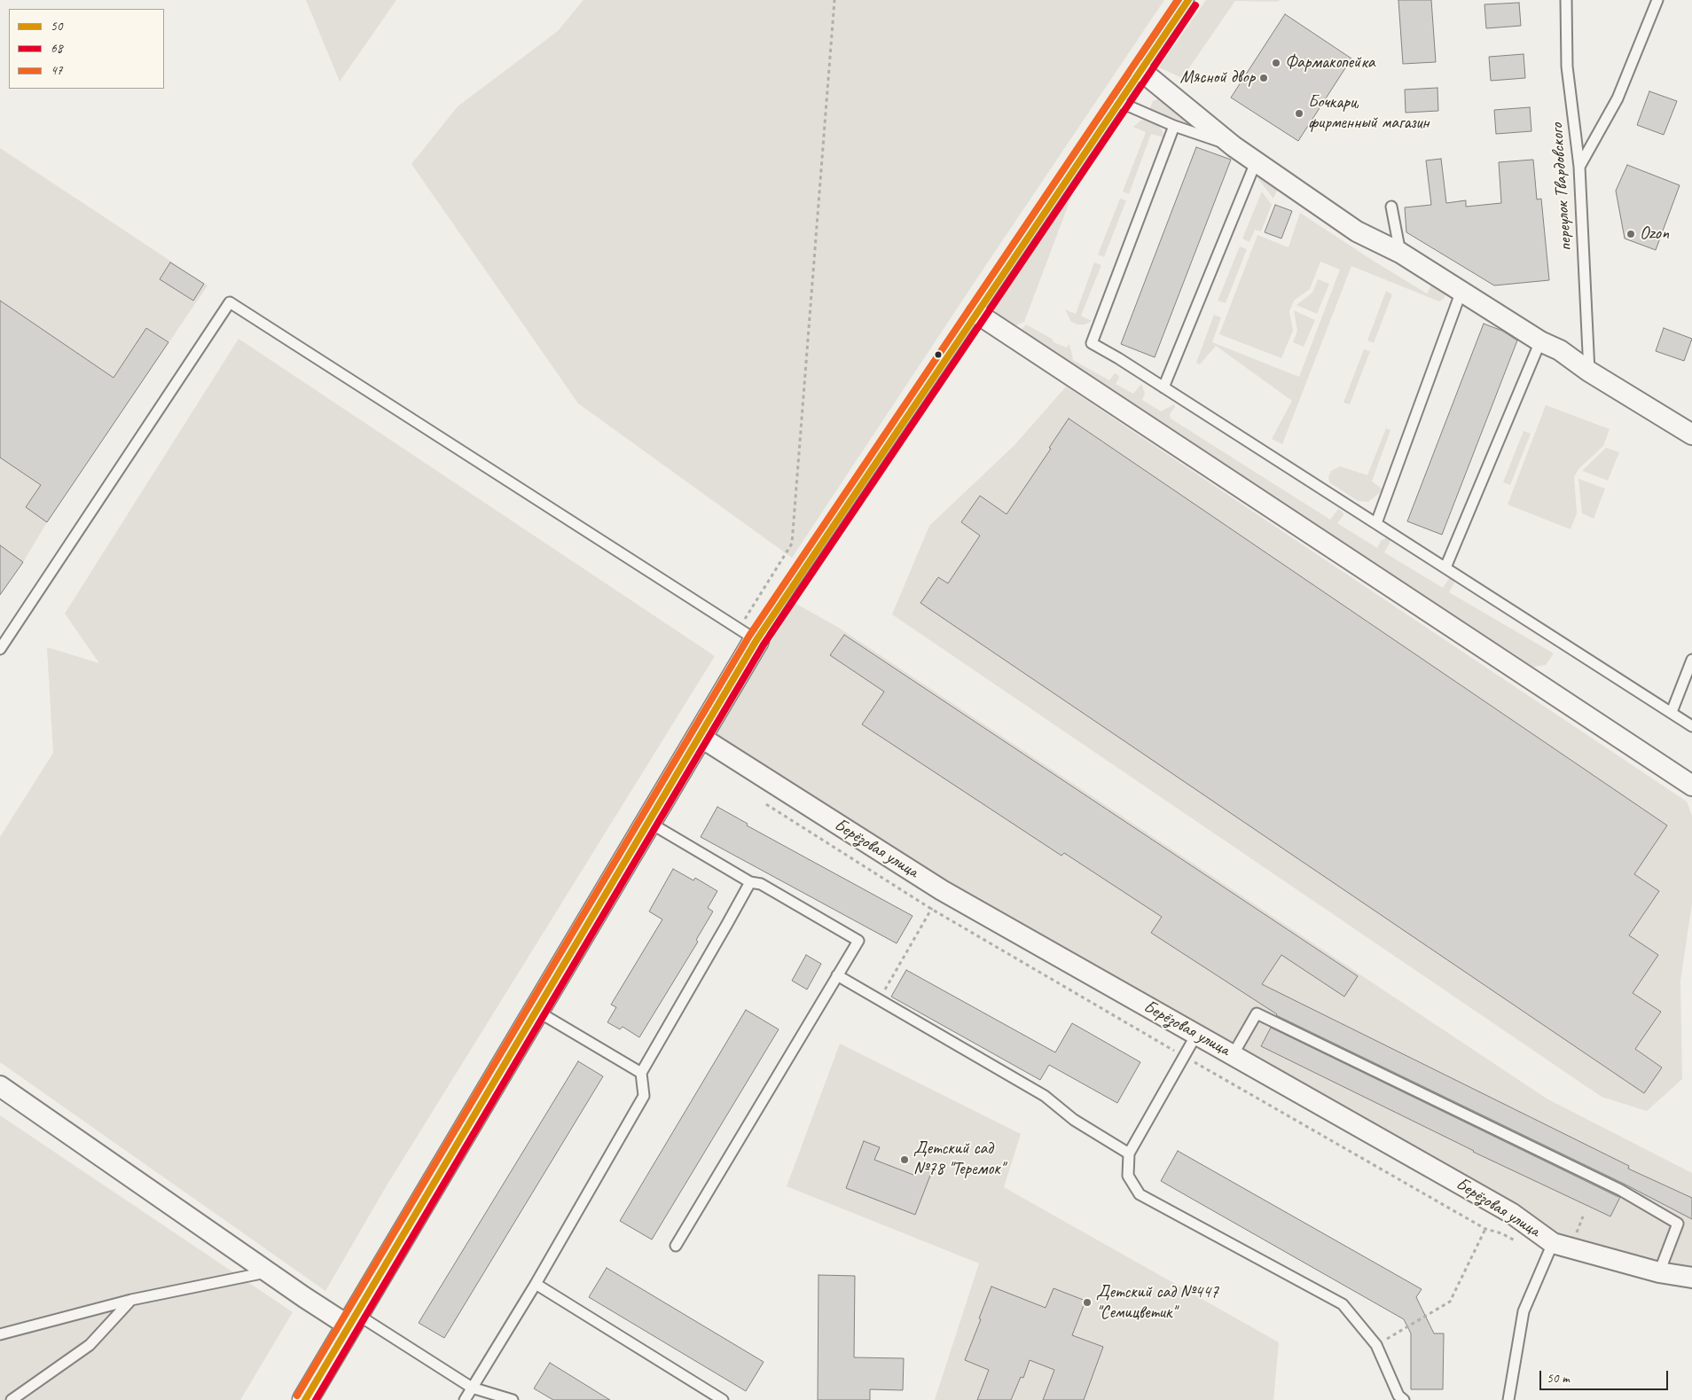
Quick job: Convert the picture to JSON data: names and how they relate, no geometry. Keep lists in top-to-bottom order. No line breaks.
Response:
{"streets":{"street":["Берёзовая улица"],"lane":["переулок Твардовского"]},"places":["Фармакопейка","Мясной двор","Бочкари, фирменный магазин","Ozon","Детский сад №78 \"Теремок\"","Детский сад №447 \"Семицветик\""],"lines":["transit line 50","transit line 47","transit line 68"],"legend":["50","68","47"],"scale_bar":"50 m"}
